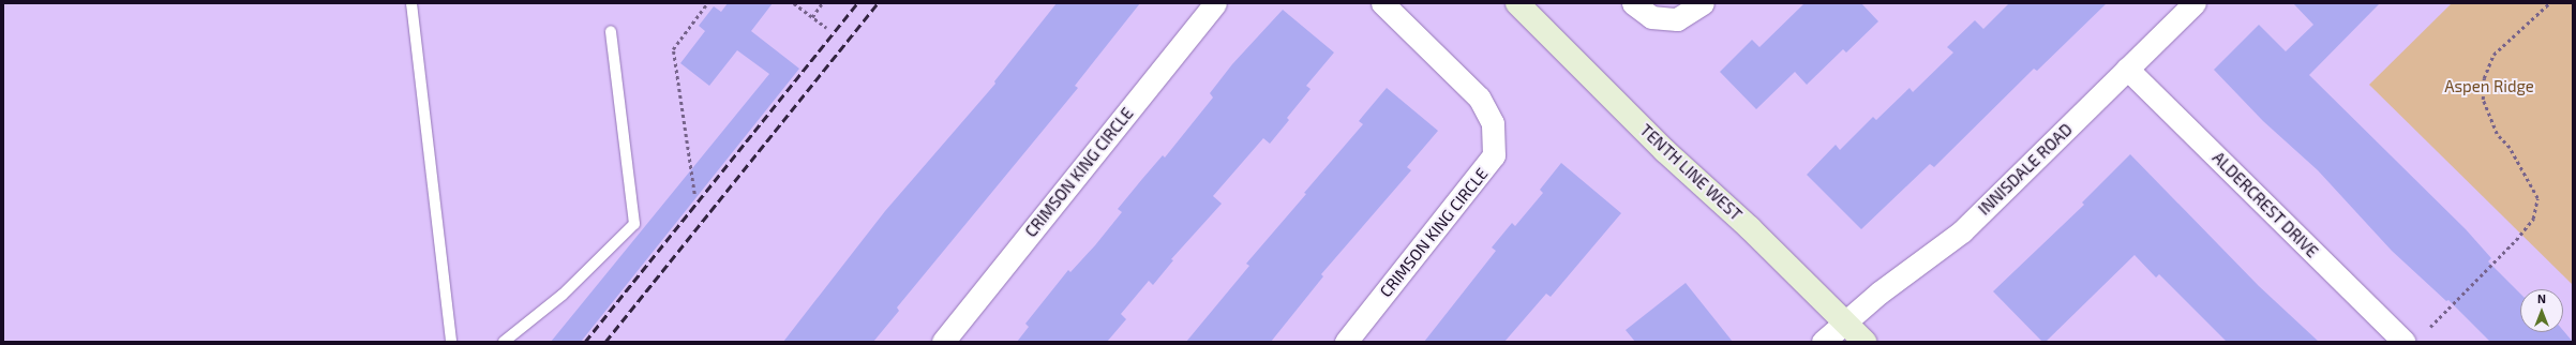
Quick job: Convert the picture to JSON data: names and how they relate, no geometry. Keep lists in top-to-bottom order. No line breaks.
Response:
{"streets":{"street":["INNISDALE ROAD","CRIMSON KING CIRCLE","TENTH LINE WEST","ALDERCREST DRIVE"]},"crossings":[["INNISDALE ROAD","TENTH LINE WEST"],["INNISDALE ROAD","ALDERCREST DRIVE"]],"parks":["Aspen Ridge"],"north":"top"}
